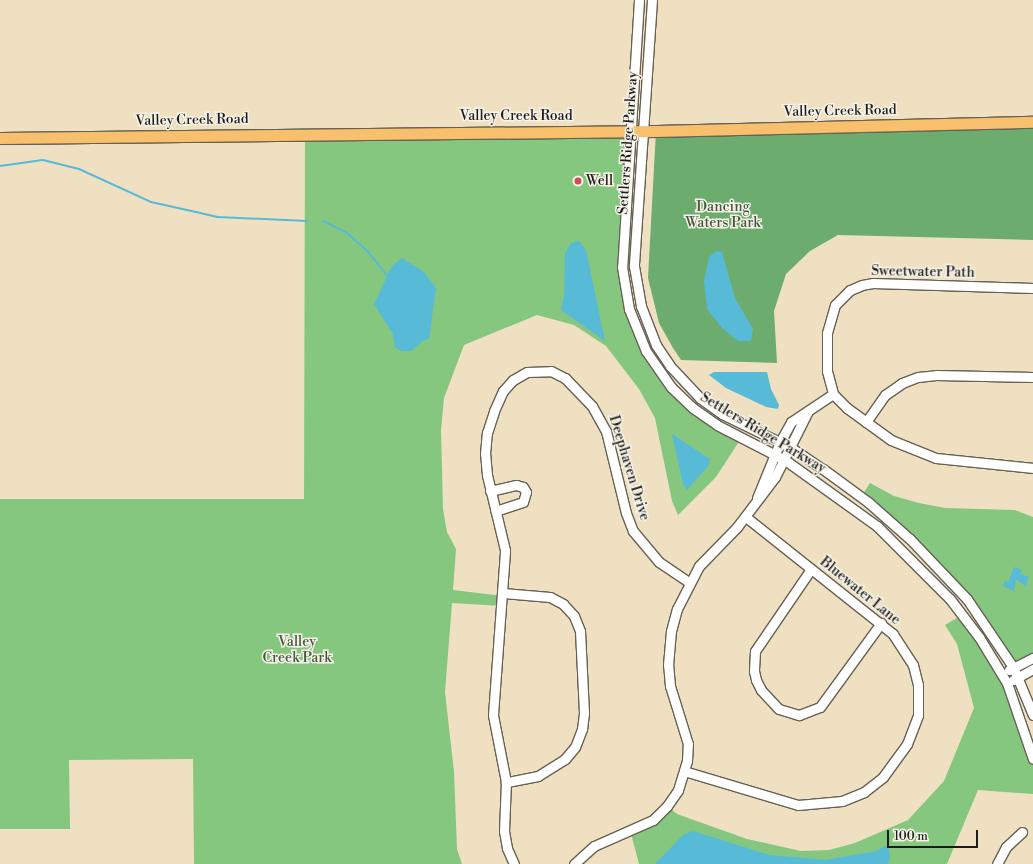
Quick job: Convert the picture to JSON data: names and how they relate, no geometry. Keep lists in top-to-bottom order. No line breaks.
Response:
{"streets":{"main road":["Valley Creek Road"],"street":["Settlers Ridge Parkway","Sweetwater Path","Deephaven Drive","Bluewater Lane"]},"crossings":[["Valley Creek Road","Settlers Ridge Parkway"]],"parks":["Dancing Waters Park","Valley Creek Park"],"places":["Well"],"scale_bar":"100 m"}
